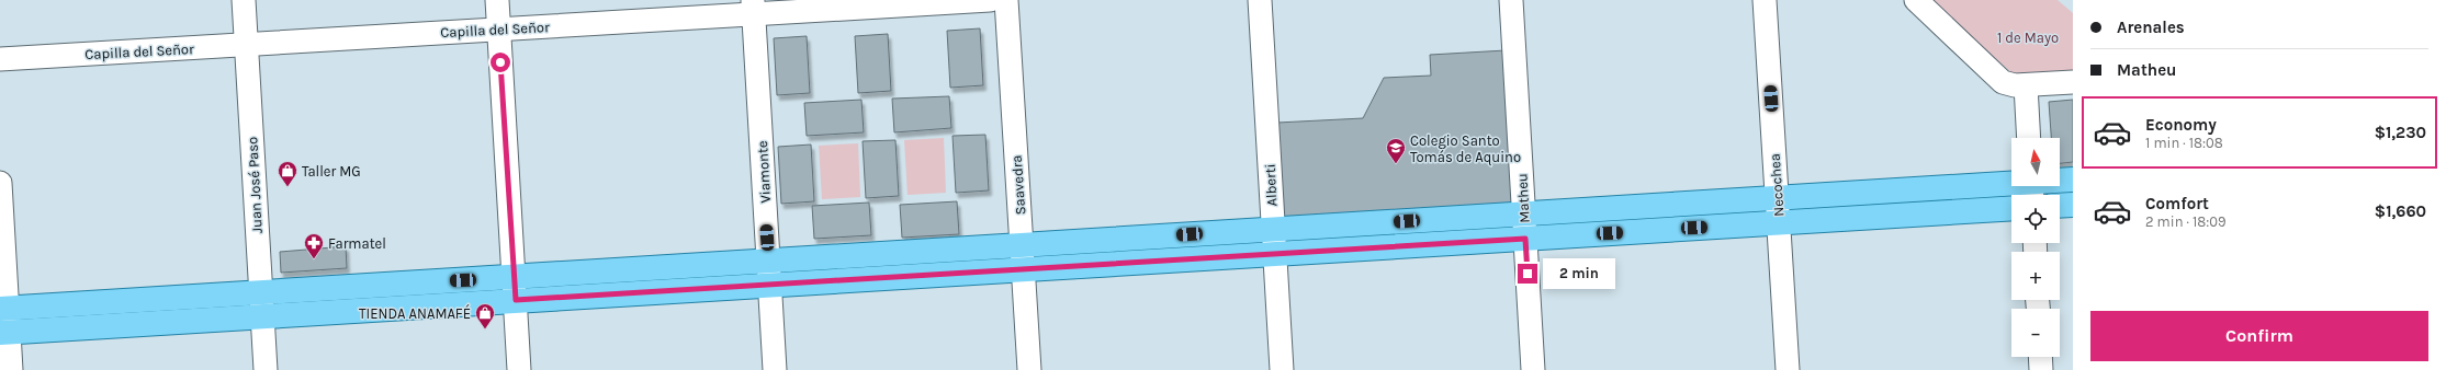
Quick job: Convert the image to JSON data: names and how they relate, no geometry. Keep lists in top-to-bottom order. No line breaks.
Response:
{"streets":{"street":["Capilla del Señor","Viamonte","Juan José Paso","Saavedra","Alberti","Necochea","Matheu"]},"crossings":[["Capilla del Señor","Viamonte"],["Capilla del Señor","Juan José Paso"]],"parks":["1 de Mayo"],"places":{"school or university":["Colegio Santo Tomás de Aquino"],"shop":["Taller MG","TIENDA ANAMAFÉ"],"pharmacy":["Farmatel"]},"north":"top","page":{"banner":["Arenales","Matheu"],"list":[{"name":"Economy","note":"1 min · 18:08","value":"$1,230"},{"name":"Comfort","note":"2 min · 18:09","value":"$1,660"}],"map_buttons":["+","−"],"bubble":"2 min","buttons":"Confirm"}}
